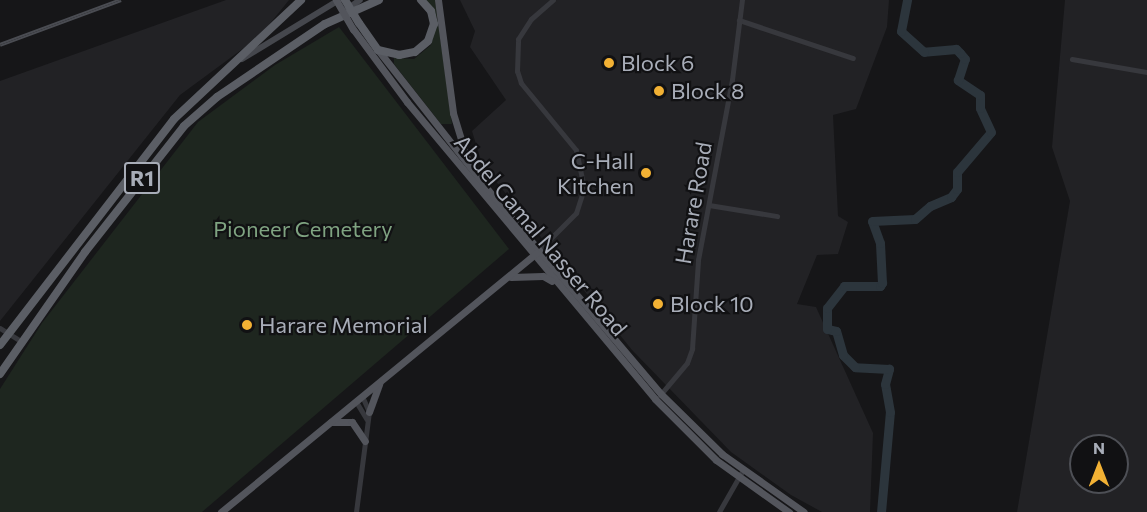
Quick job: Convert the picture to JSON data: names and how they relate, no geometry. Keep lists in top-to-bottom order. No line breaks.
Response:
{"streets":{"highway":["R1","Abdel Gamal Nasser Road"],"street":["Harare Road"]},"crossings":[["R1","Abdel Gamal Nasser Road"],["Harare Road","Abdel Gamal Nasser Road"]],"parks":["Pioneer Cemetery"],"places":["Block 6","Block 8","C-Hall Kitchen","Block 10","Harare Memorial"],"north":"top"}
